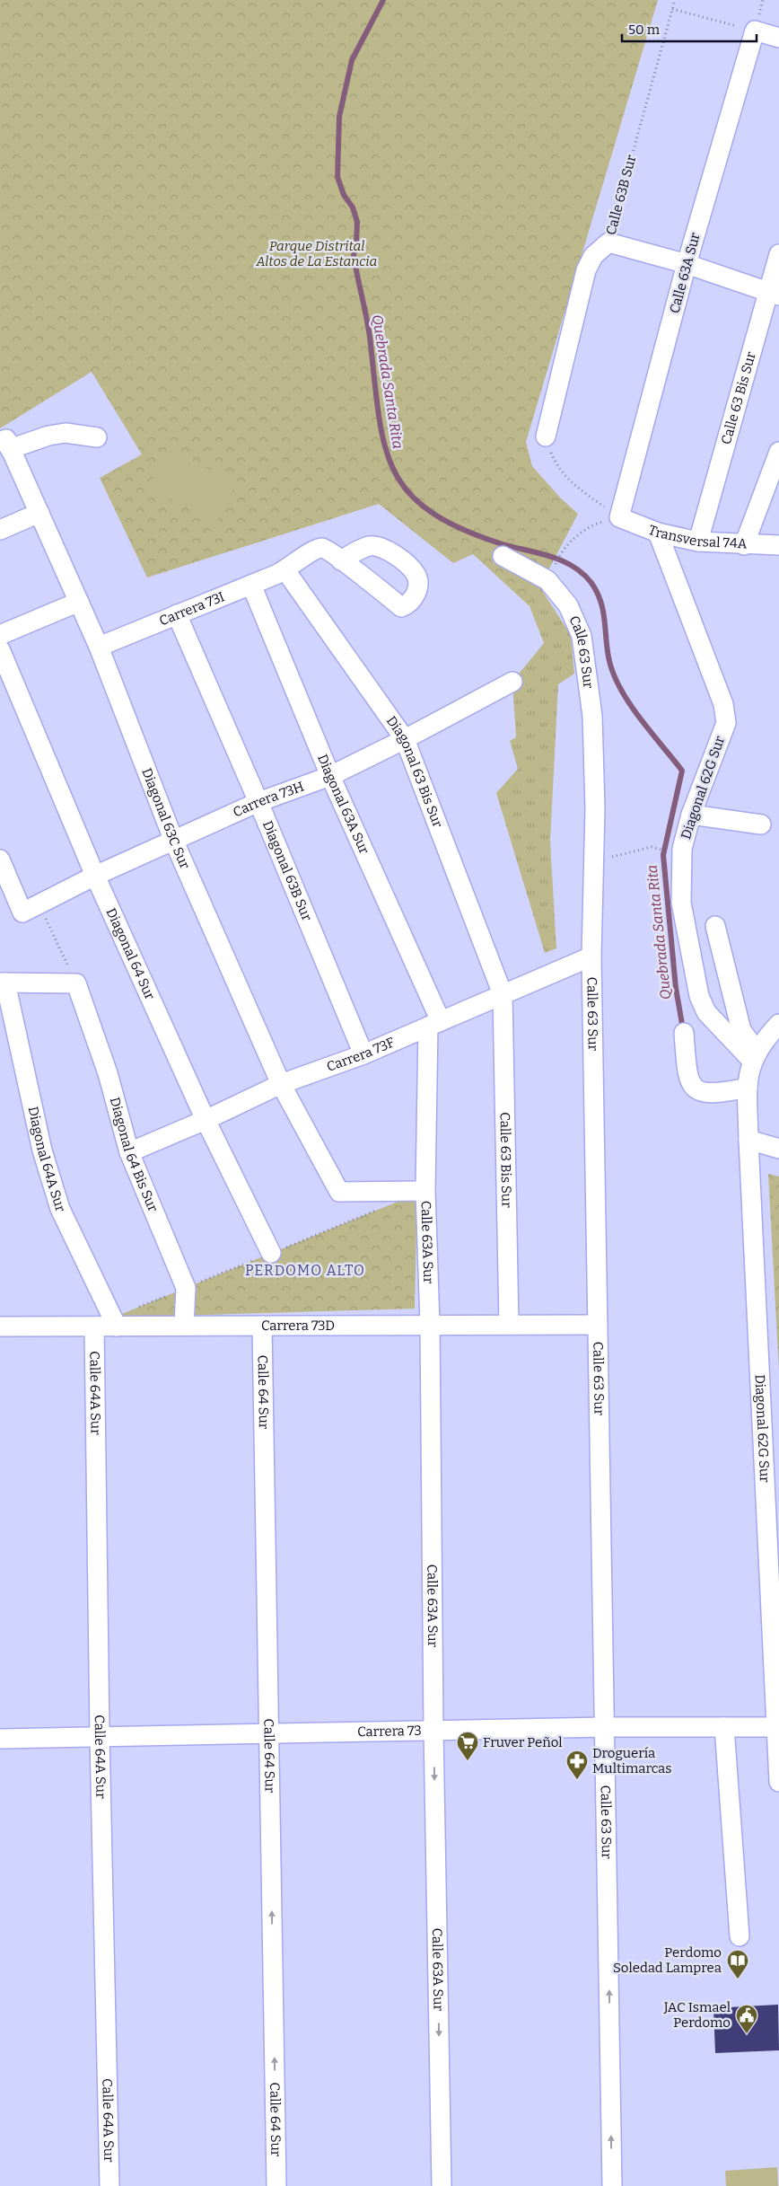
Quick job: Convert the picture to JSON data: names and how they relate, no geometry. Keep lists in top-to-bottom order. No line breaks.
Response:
{"streets":{"street":["Calle 63B Sur","Calle 63A Sur","Calle 63 Bis Sur","Transversal 74A","Carrera 73I","Calle 63 Sur","Diagonal 63 Bis Sur","Diagonal 62G Sur","Carrera 73H","Diagonal 63A Sur","Diagonal 63C Sur","Diagonal 63B Sur","Diagonal 64 Sur","Carrera 73F","Diagonal 64 Bis Sur","Diagonal 64A Sur","Carrera 73D","Calle 64A Sur","Calle 64 Sur","Carrera 73"]},"crossings":[["Calle 63A Sur","Transversal 74A"],["Calle 63A Sur","Diagonal 63A Sur"],["Calle 63A Sur","Diagonal 63C Sur"],["Calle 63A Sur","Carrera 73F"],["Calle 63A Sur","Carrera 73D"],["Calle 63A Sur","Carrera 73"],["Calle 63 Bis Sur","Transversal 74A"],["Calle 63 Bis Sur","Diagonal 63 Bis Sur"],["Calle 63 Bis Sur","Carrera 73F"],["Calle 63 Bis Sur","Carrera 73D"],["Transversal 74A","Diagonal 62G Sur"],["Carrera 73I","Diagonal 63 Bis Sur"],["Carrera 73I","Diagonal 63A Sur"],["Carrera 73I","Diagonal 63C Sur"],["Carrera 73I","Diagonal 63B Sur"],["Calle 63 Sur","Carrera 73F"],["Calle 63 Sur","Carrera 73D"],["Calle 63 Sur","Carrera 73"],["Diagonal 63 Bis Sur","Carrera 73H"],["Diagonal 63 Bis Sur","Carrera 73F"],["Diagonal 62G Sur","Carrera 73"],["Carrera 73H","Diagonal 63A Sur"],["Carrera 73H","Diagonal 63C Sur"],["Carrera 73H","Diagonal 63B Sur"],["Carrera 73H","Diagonal 64 Sur"],["Diagonal 63A Sur","Carrera 73F"],["Diagonal 63C Sur","Carrera 73F"],["Diagonal 63B Sur","Carrera 73F"],["Diagonal 64 Sur","Carrera 73F"],["Carrera 73F","Diagonal 64 Bis Sur"],["Diagonal 64 Bis Sur","Carrera 73D"],["Diagonal 64A Sur","Carrera 73D"],["Carrera 73D","Calle 64A Sur"],["Carrera 73D","Calle 64 Sur"],["Calle 64A Sur","Carrera 73"],["Calle 64 Sur","Carrera 73"]],"one_way":["Calle 64 Sur"],"districts":["PERDOMO ALTO"],"water":["Quebrada Santa Rita"],"parks":["Parque Distrital Altos de La Estancia"],"places":{"supermarket":["Fruver Peñol"],"pharmacy":["Droguería Multimarcas"],"library":["Perdomo Soledad Lamprea"],"public building":["JAC Ismael Perdomo"]},"scale_bar":"50 m"}
